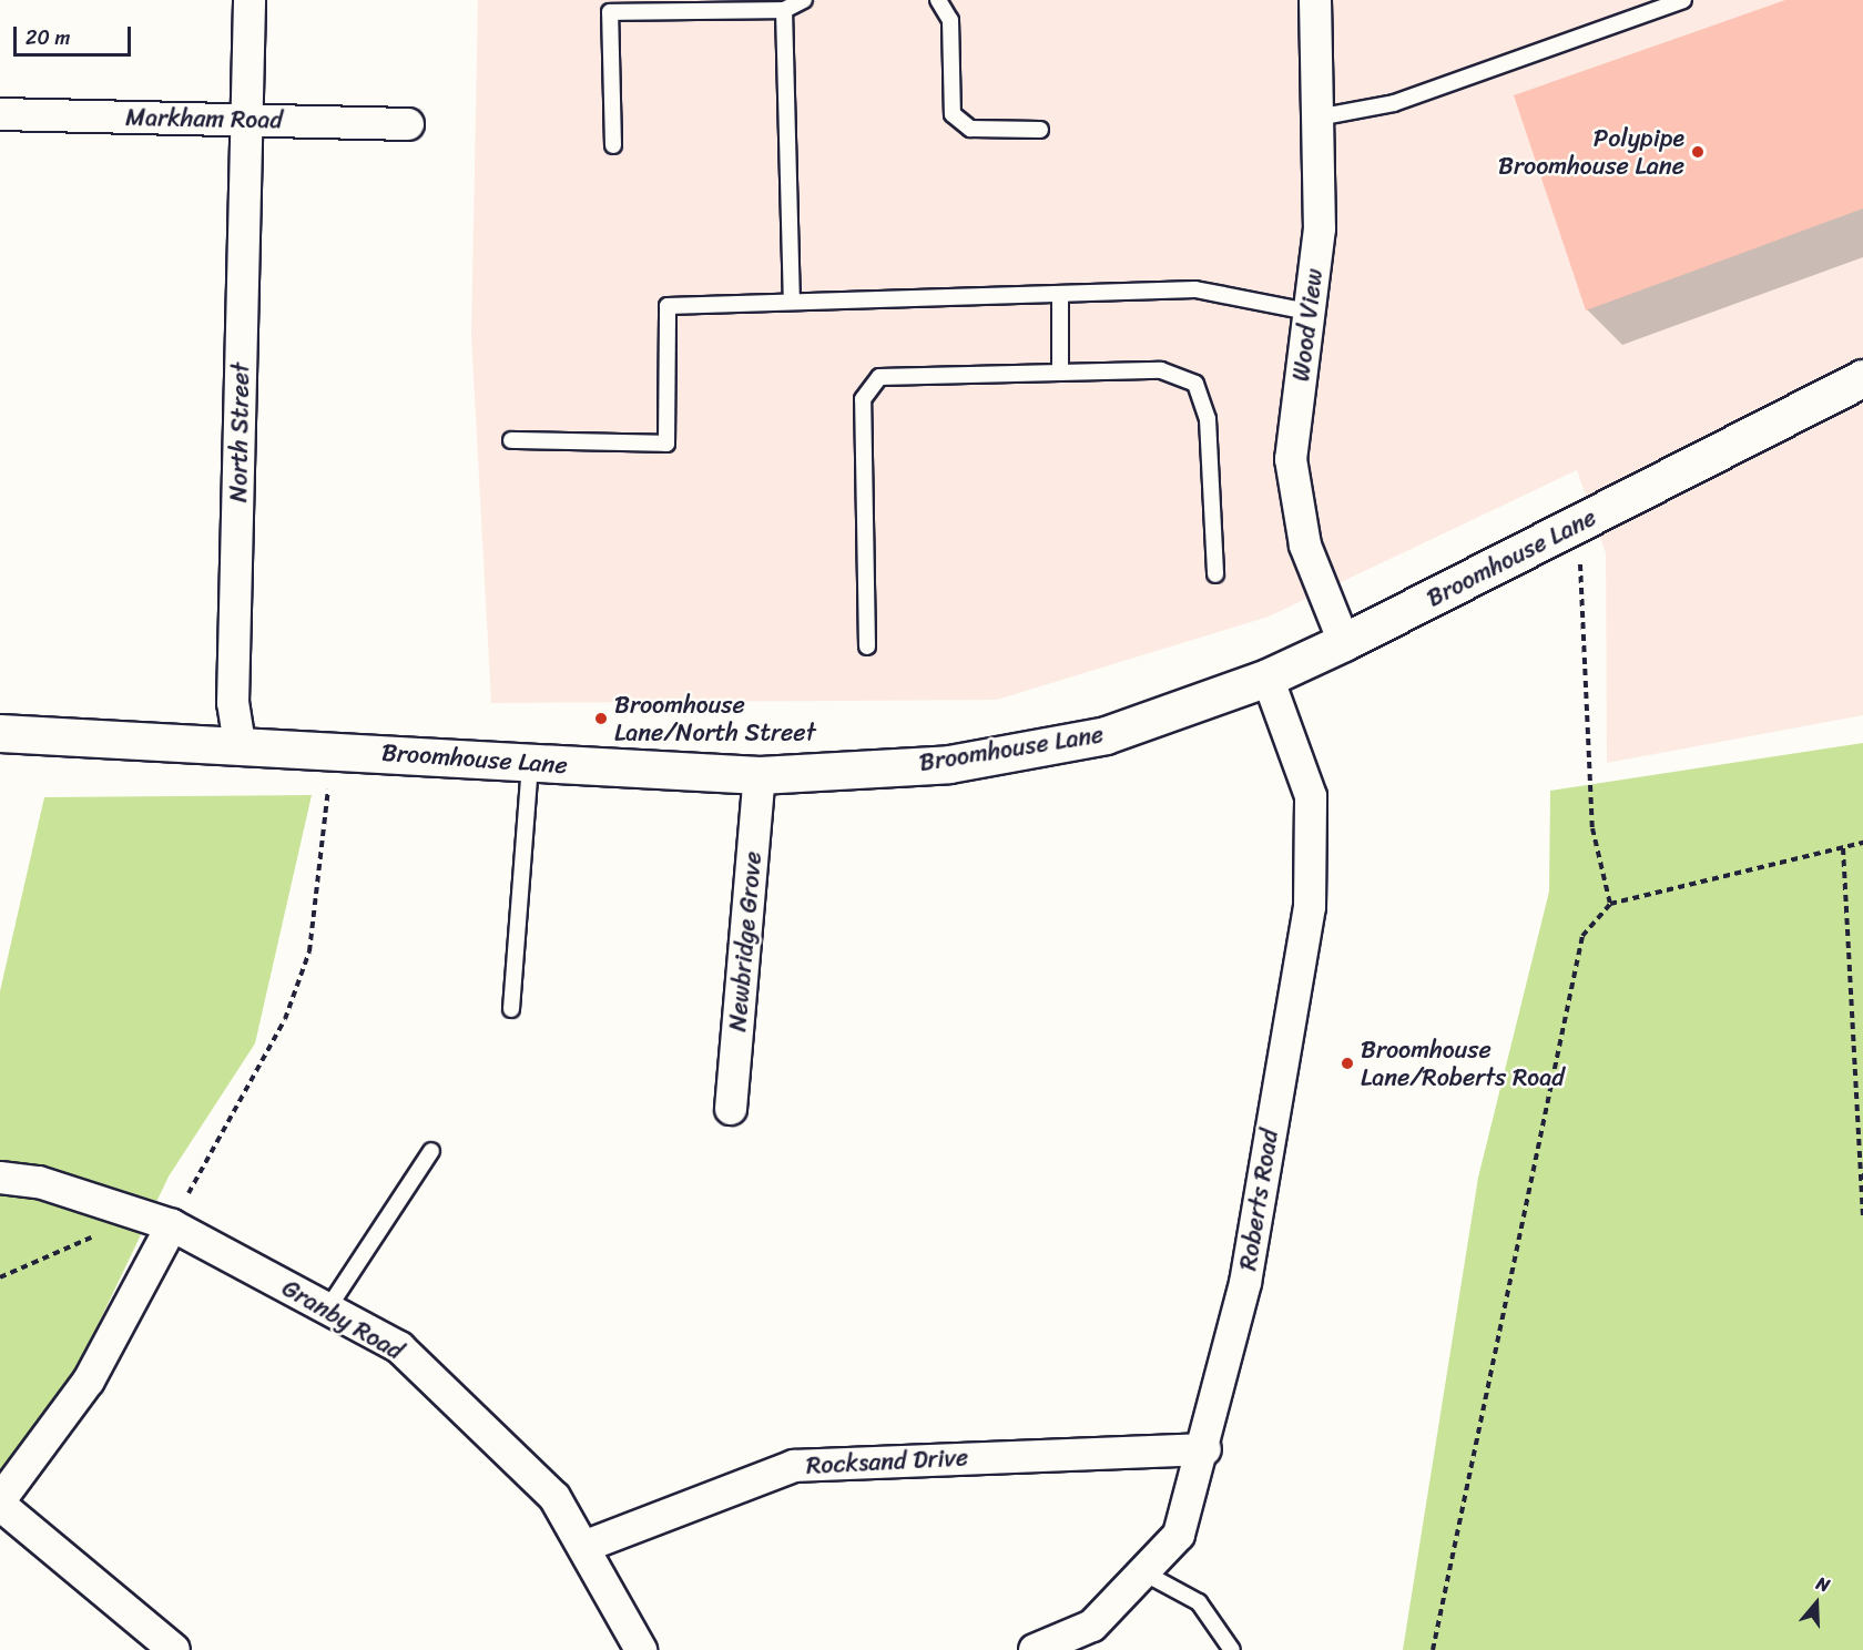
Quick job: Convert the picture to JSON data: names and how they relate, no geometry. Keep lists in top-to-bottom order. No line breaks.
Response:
{"streets":{"street":["Markham Road","Wood View","North Street","Broomhouse Lane","Newbridge Grove","Roberts Road","Granby Road","Rocksand Drive"]},"crossings":[["Markham Road","North Street"],["Wood View","Broomhouse Lane"],["North Street","Broomhouse Lane"],["Broomhouse Lane","Newbridge Grove"],["Broomhouse Lane","Roberts Road"],["Roberts Road","Rocksand Drive"],["Granby Road","Rocksand Drive"]],"places":["Polypipe Broomhouse Lane","Broomhouse Lane/North Street","Broomhouse Lane/Roberts Road"],"scale_bar":"20 m","north":"top"}
